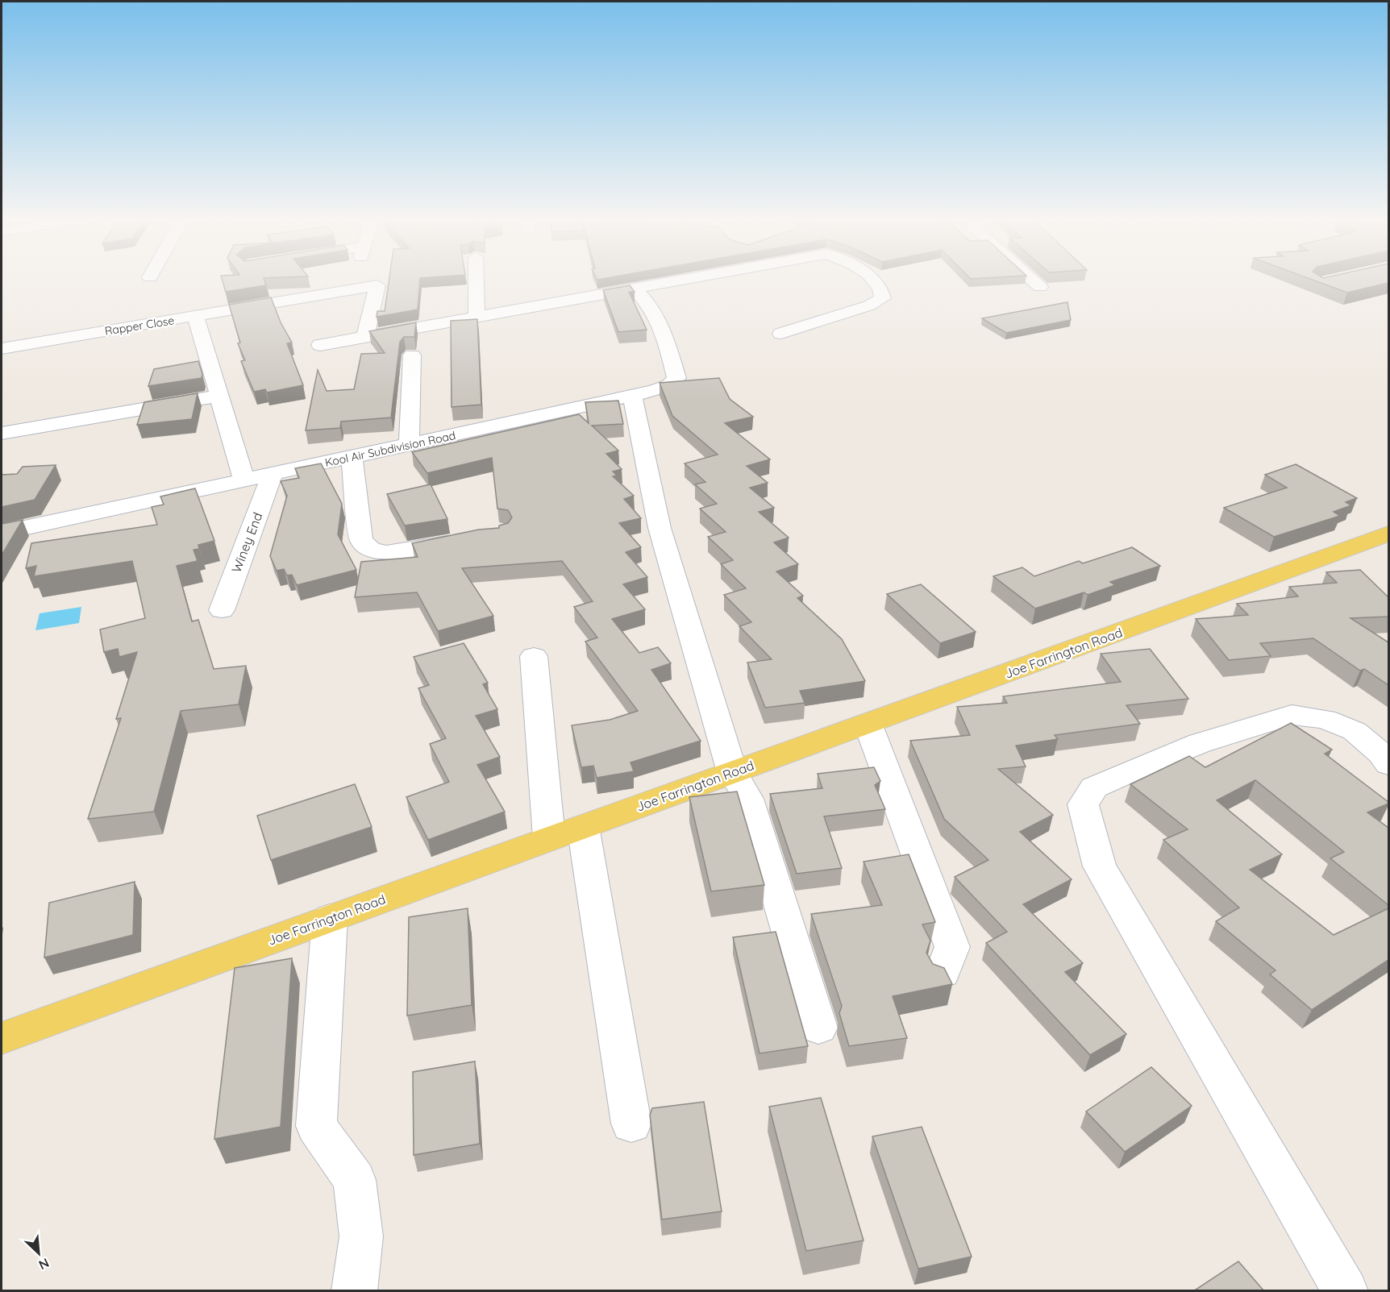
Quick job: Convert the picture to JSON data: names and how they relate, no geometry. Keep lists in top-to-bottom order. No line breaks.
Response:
{"streets":{"main road":["Joe Farrington Road"],"street":["Rapper Close","Kool Air Subdivision Road","Winey End"]},"crossings":[["Kool Air Subdivision Road","Winey End"]],"north":"bottom right"}
